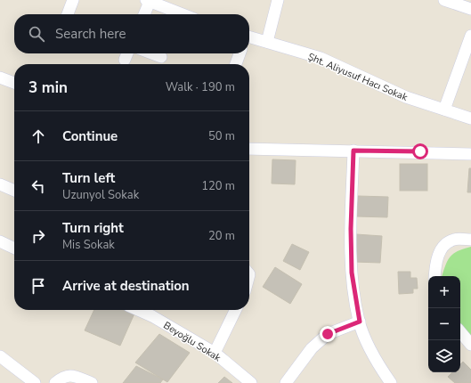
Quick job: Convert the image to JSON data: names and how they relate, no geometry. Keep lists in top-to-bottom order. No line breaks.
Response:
{"streets":{"street":["Şht. Aliyusuf Hacı Sokak","Beyoğlu Sokak"]},"page":{"search":"Search here","heading":["3 min","Walk · 190 m"],"list":[["Continue","50 m"],["Turn left","Uzunyol Sokak","120 m"],["Turn right","Mis Sokak","20 m"],"Arrive at destination"],"map_buttons":["+","−"]}}
